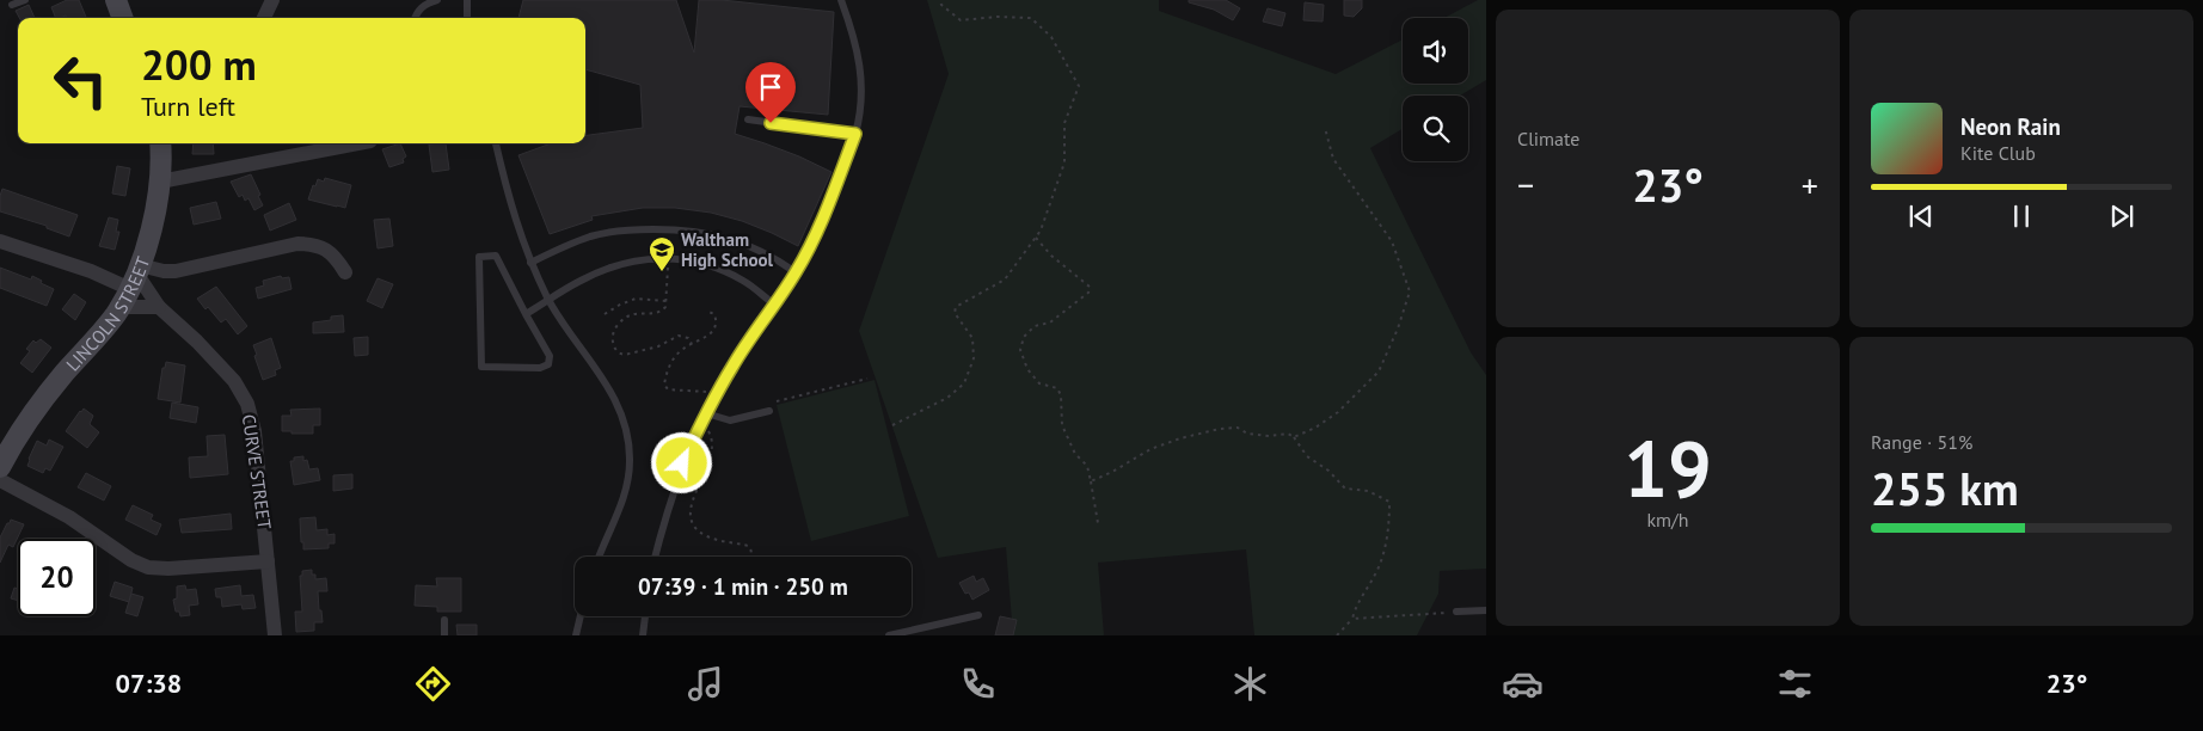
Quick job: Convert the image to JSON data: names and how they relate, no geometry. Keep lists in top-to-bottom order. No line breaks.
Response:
{"streets":{"street":["LINCOLN STREET","CURVE STREET"]},"crossings":[["LINCOLN STREET","CURVE STREET"]],"places":{"school or university":["Waltham High School"]},"page":{"tile":["Climate",["19","km/h"],["Range · 51%","255 km"]],"turn":["200 m","Turn left"],"song":["Neon Rain","Kite Club"],"heat":["−","23°","+"],"limit":"20","trip":"07:39 · 1 min · 250 m","tabs":["07:38","23°"]}}
